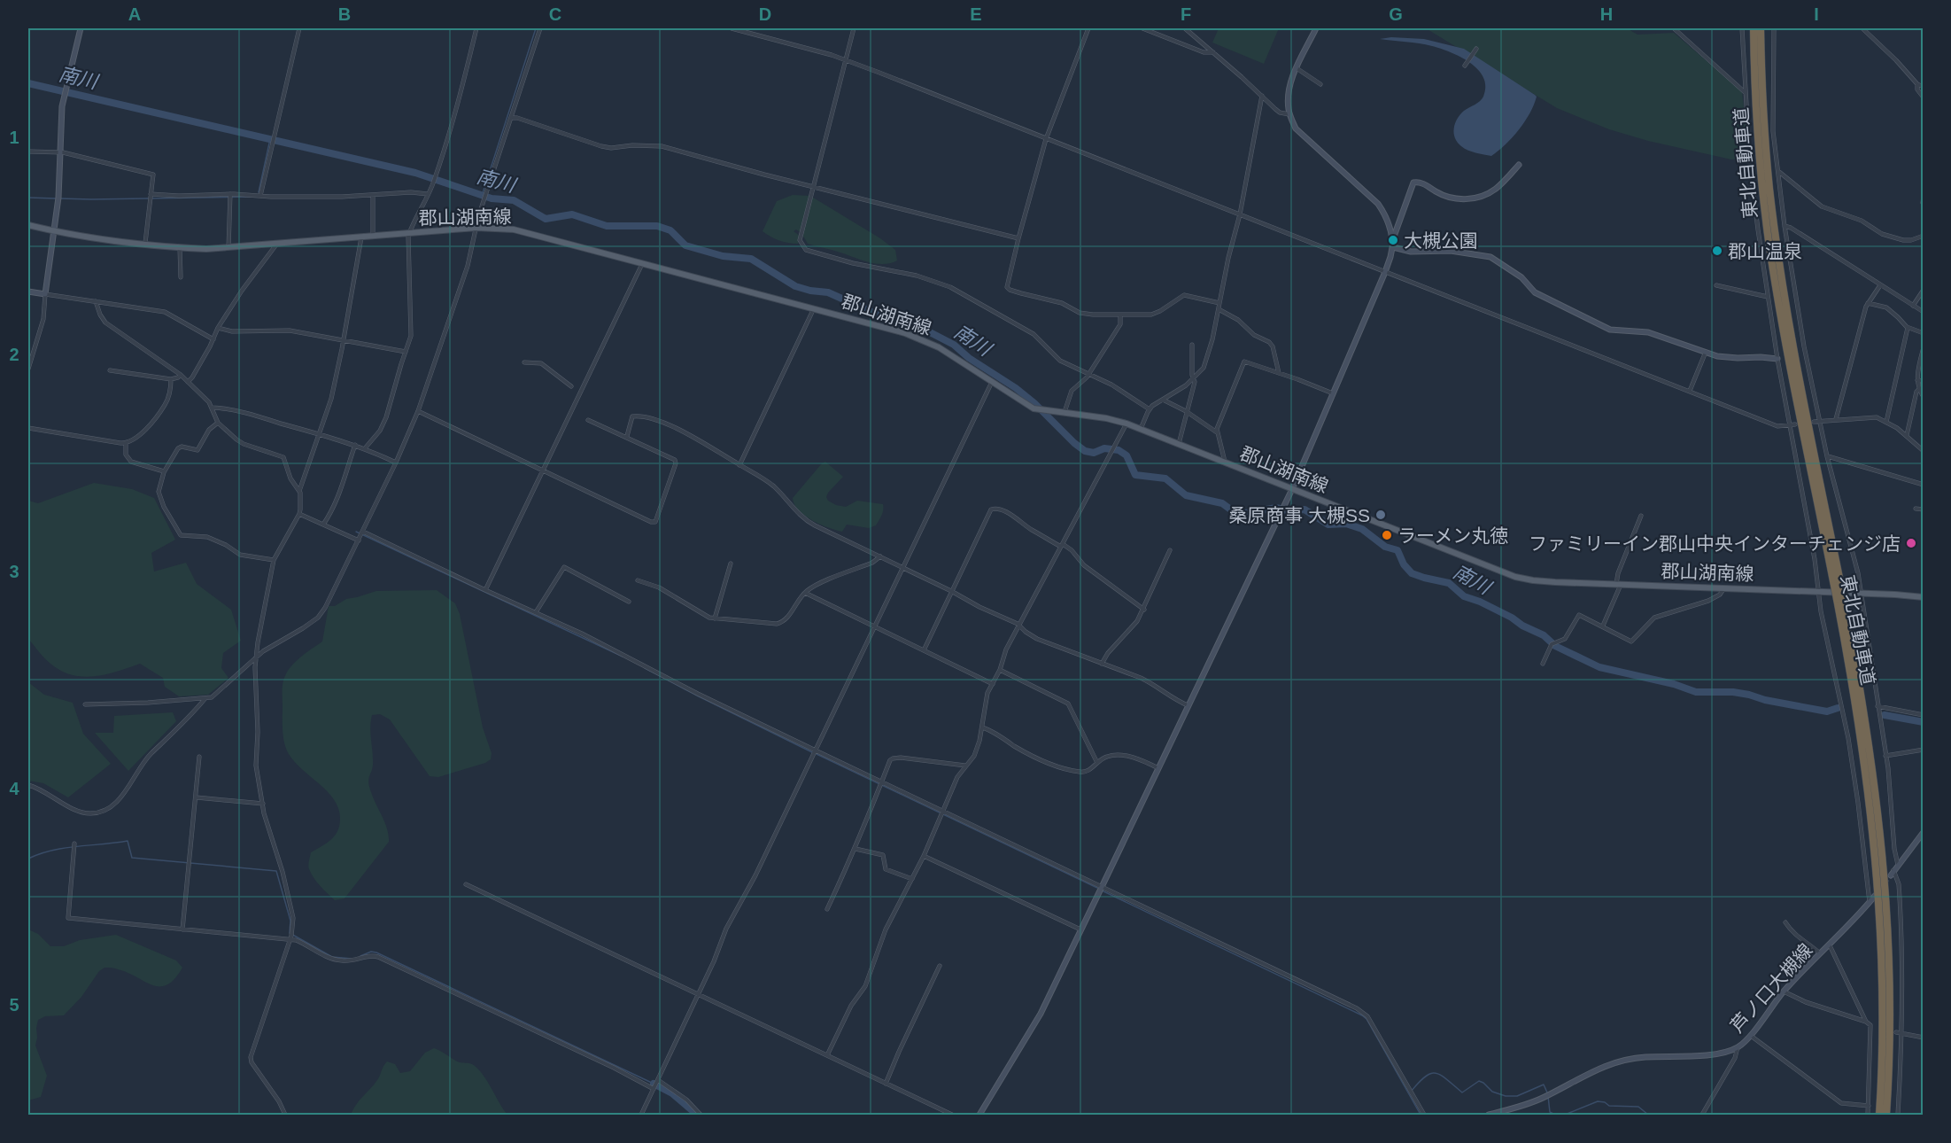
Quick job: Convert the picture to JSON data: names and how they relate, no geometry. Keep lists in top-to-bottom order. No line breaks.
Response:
{"streets":{"highway":["東北自動車道"],"main road":["郡山湖南線"],"street":["芦ノ口大槻線"]},"water":["南川"],"places":["大槻公園","郡山温泉","桑原商事 大槻SS","ラーメン丸徳","ファミリーイン郡山中央インターチェンジ店"],"grid":{"columns":["A","B","C","D","E","F","G","H","I"],"rows":["1","2","3","4","5"]}}
